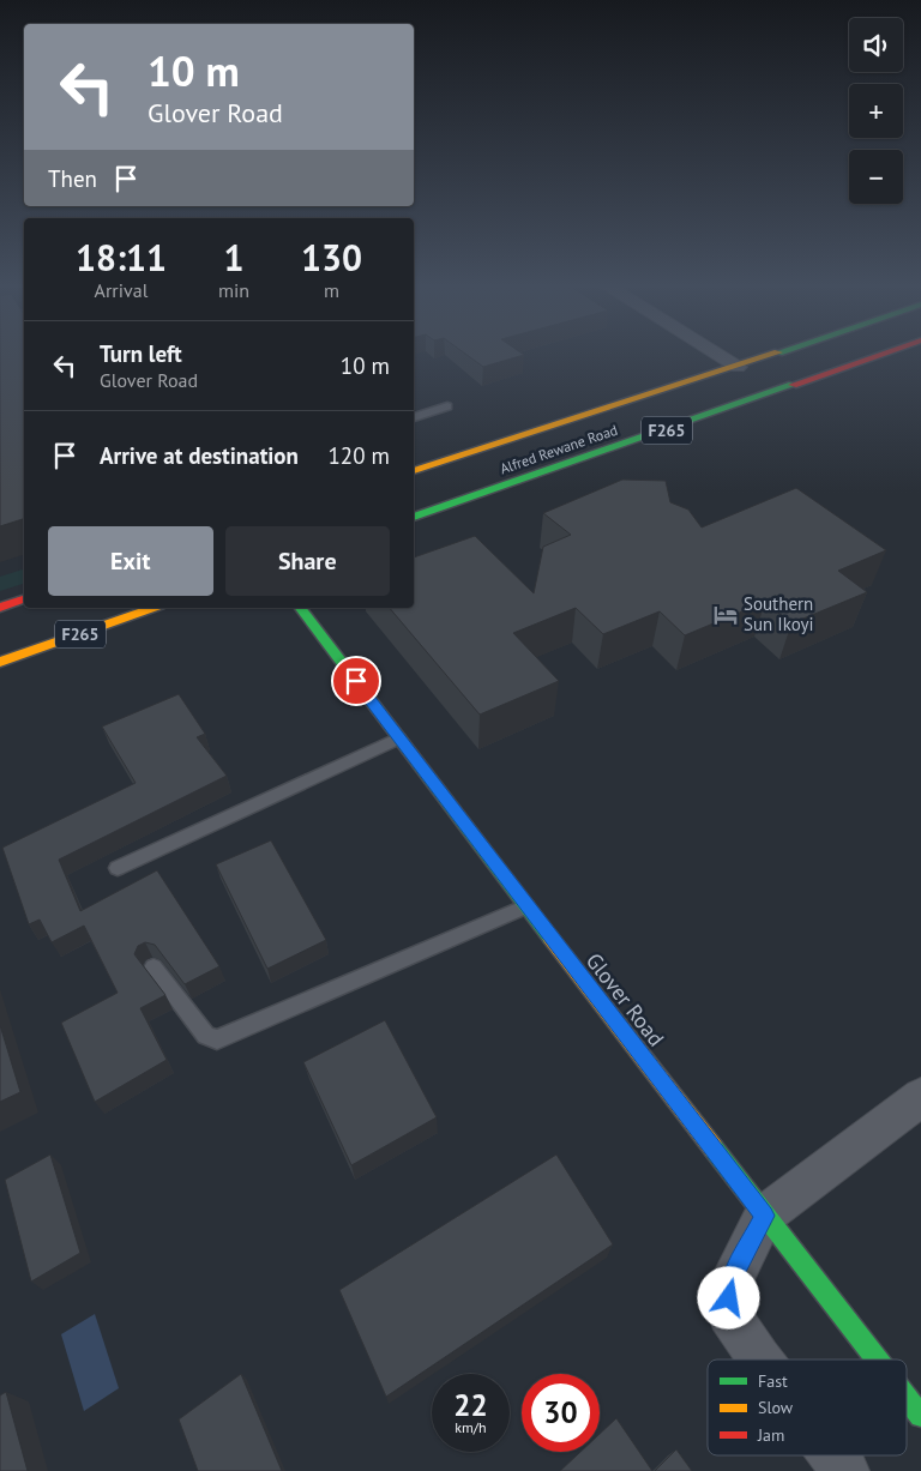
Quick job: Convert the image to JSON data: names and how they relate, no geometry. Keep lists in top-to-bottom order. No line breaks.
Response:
{"streets":{"main road":["F265","Alfred Rewane Road","Glover Road"]},"places":{"hotel":["Southern Sun Ikoyi"]},"legend":["Fast","Slow","Jam"],"page":{"map_buttons":["+","−"],"turn":["10 m","Glover Road"],"then":"Then","eta":["18:11","Arrival","1","min","130","m"],"list":[{"name":"Turn left","note":"Glover Road","value":"10 m"},{"name":"Arrive at destination","value":"120 m"}],"buttons":["Exit","Share"],"speed":"22 km/h","limit":"30"}}
